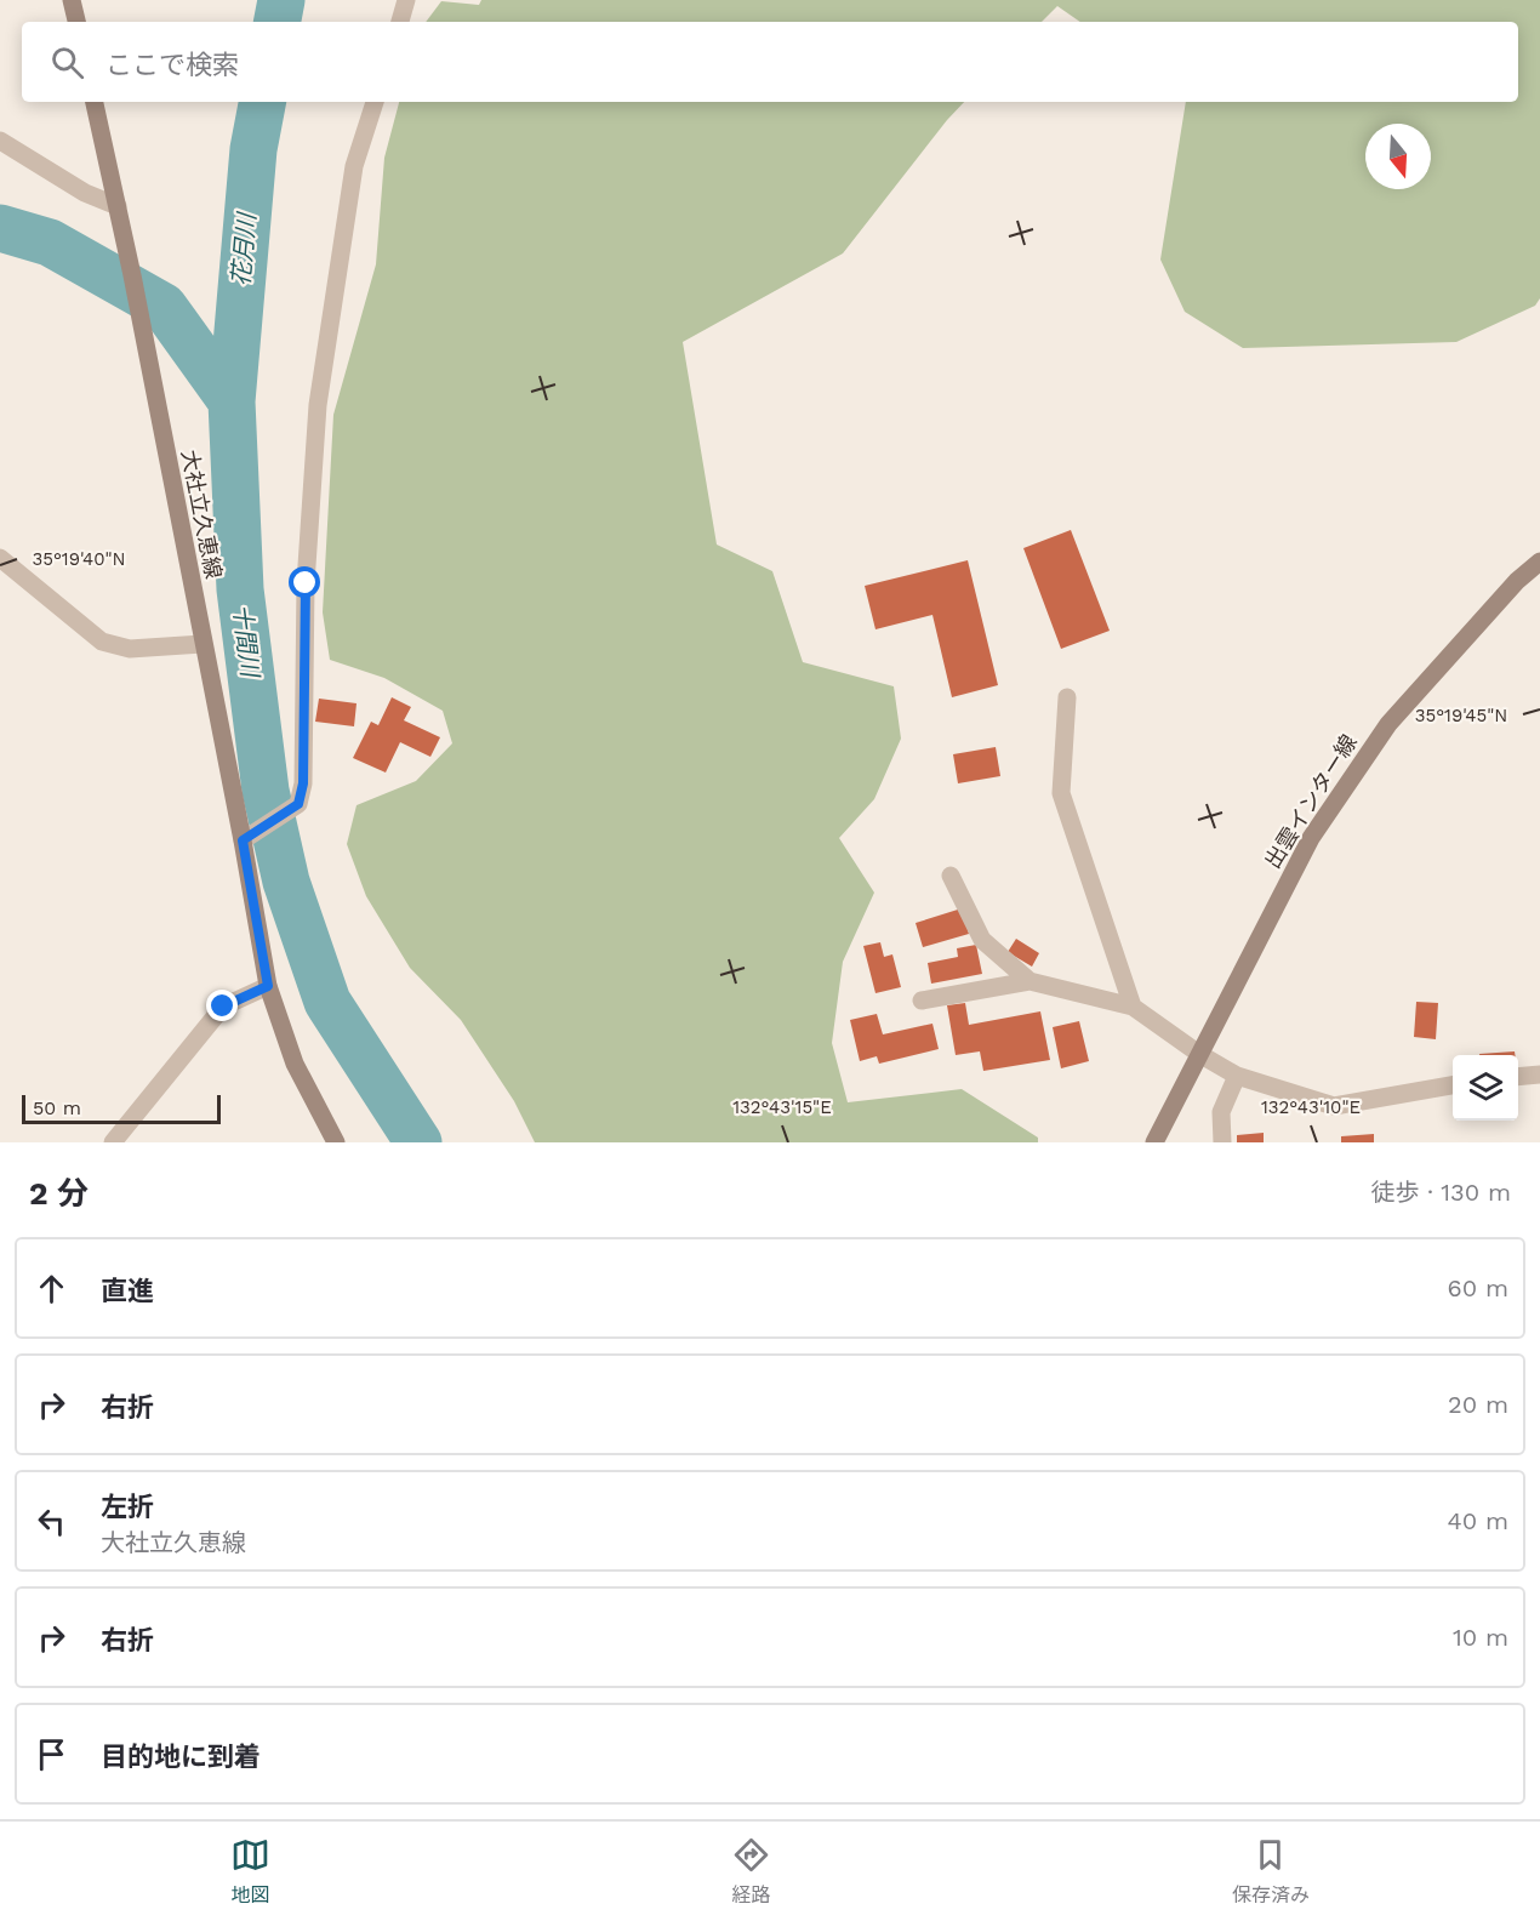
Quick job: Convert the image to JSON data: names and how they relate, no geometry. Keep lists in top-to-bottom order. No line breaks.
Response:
{"streets":{"main road":["大社立久恵線","出雲インター線"]},"water":["花月川","十間川"],"scale_bar":"50 m","north":"bottom","page":{"search":"ここで検索","scale":"50 m","heading":["2 分","徒歩 · 130 m"],"list":[["直進","60 m"],["右折","20 m"],["左折","大社立久恵線","40 m"],["右折","10 m"],"目的地に到着"],"nav":["地図","経路","保存済み"]},"coordinates":["35°19'40\"N","35°19'45\"N","132°43'15\"E","132°43'10\"E"]}
